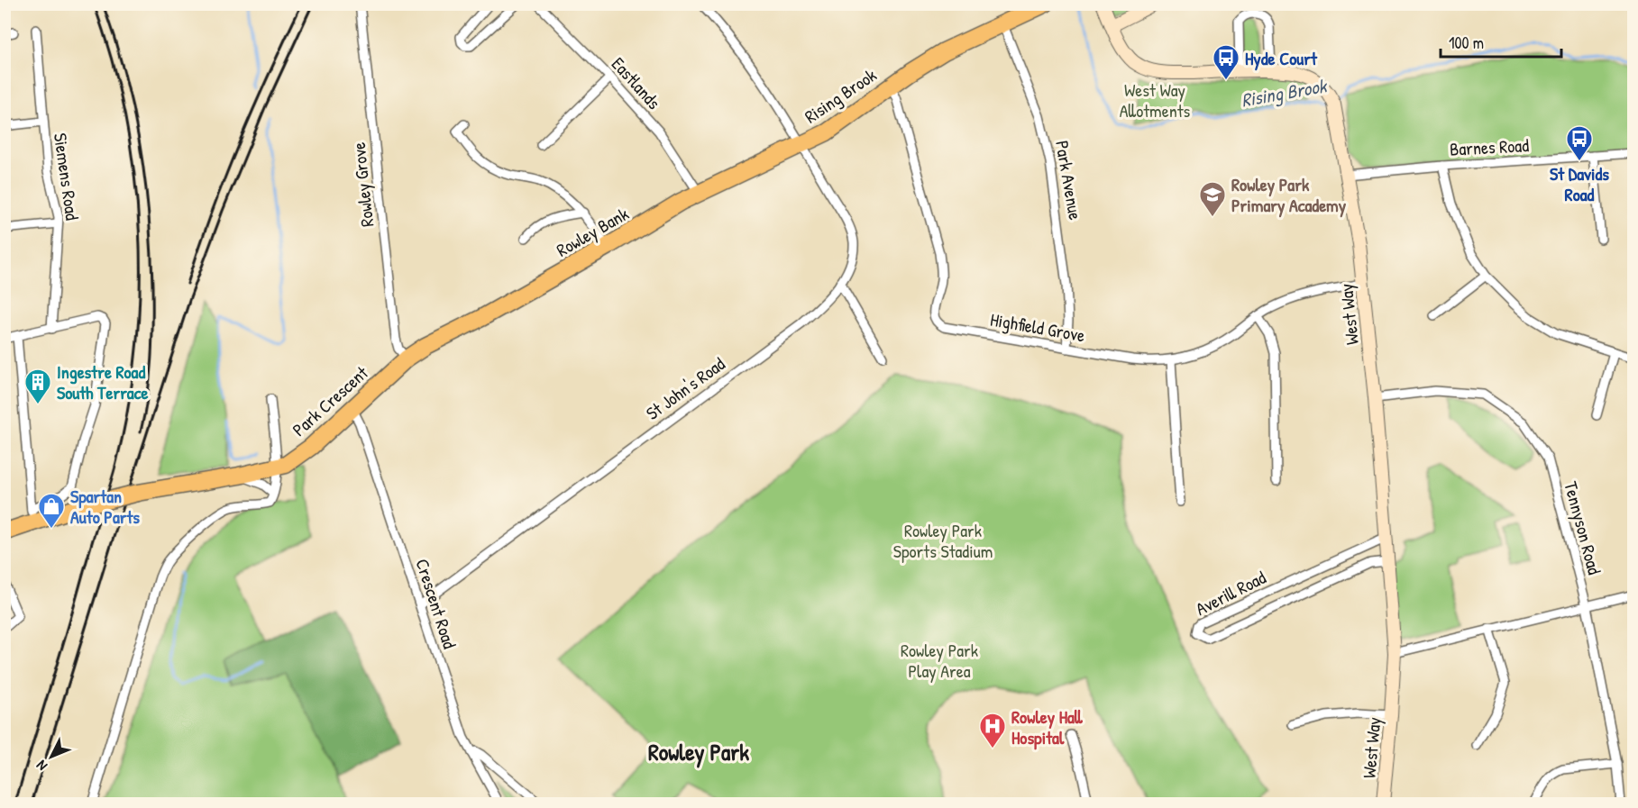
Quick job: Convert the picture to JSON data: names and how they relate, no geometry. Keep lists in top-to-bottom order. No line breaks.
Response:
{"streets":{"highway":["Rising Brook","Rowley Bank","Park Crescent"],"street":["Eastlands","Barnes Road","Siemens Road","Park Avenue","Rowley Grove","West Way","Highfield Grove","St John's Road","Tennyson Road","Averill Road","Crescent Road"]},"crossings":[["Eastlands","Rowley Bank"],["Rising Brook","Park Avenue"],["Rising Brook","Rowley Bank"],["Rising Brook","Highfield Grove"],["Rising Brook","St John's Road"],["Barnes Road","West Way"],["Park Avenue","Highfield Grove"],["Rowley Grove","Rowley Bank"],["Rowley Grove","Park Crescent"],["Rowley Bank","St John's Road"],["Rowley Bank","Park Crescent"],["West Way","Highfield Grove"],["West Way","Tennyson Road"],["West Way","Averill Road"],["St John's Road","Crescent Road"],["Park Crescent","Crescent Road"]],"districts":["Rowley Park"],"water":["Rising Brook"],"parks":["West Way Allotments","Rowley Park Sports Stadium","Rowley Park Play Area"],"places":{"bus stop":["Hyde Court","St Davids Road"],"school or university":["Rowley Park Primary Academy"],"building":["Ingestre Road South Terrace"],"shop":["Spartan Auto Parts"],"hospital":["Rowley Hall Hospital"]},"scale_bar":"100 m","north":"bottom left"}
